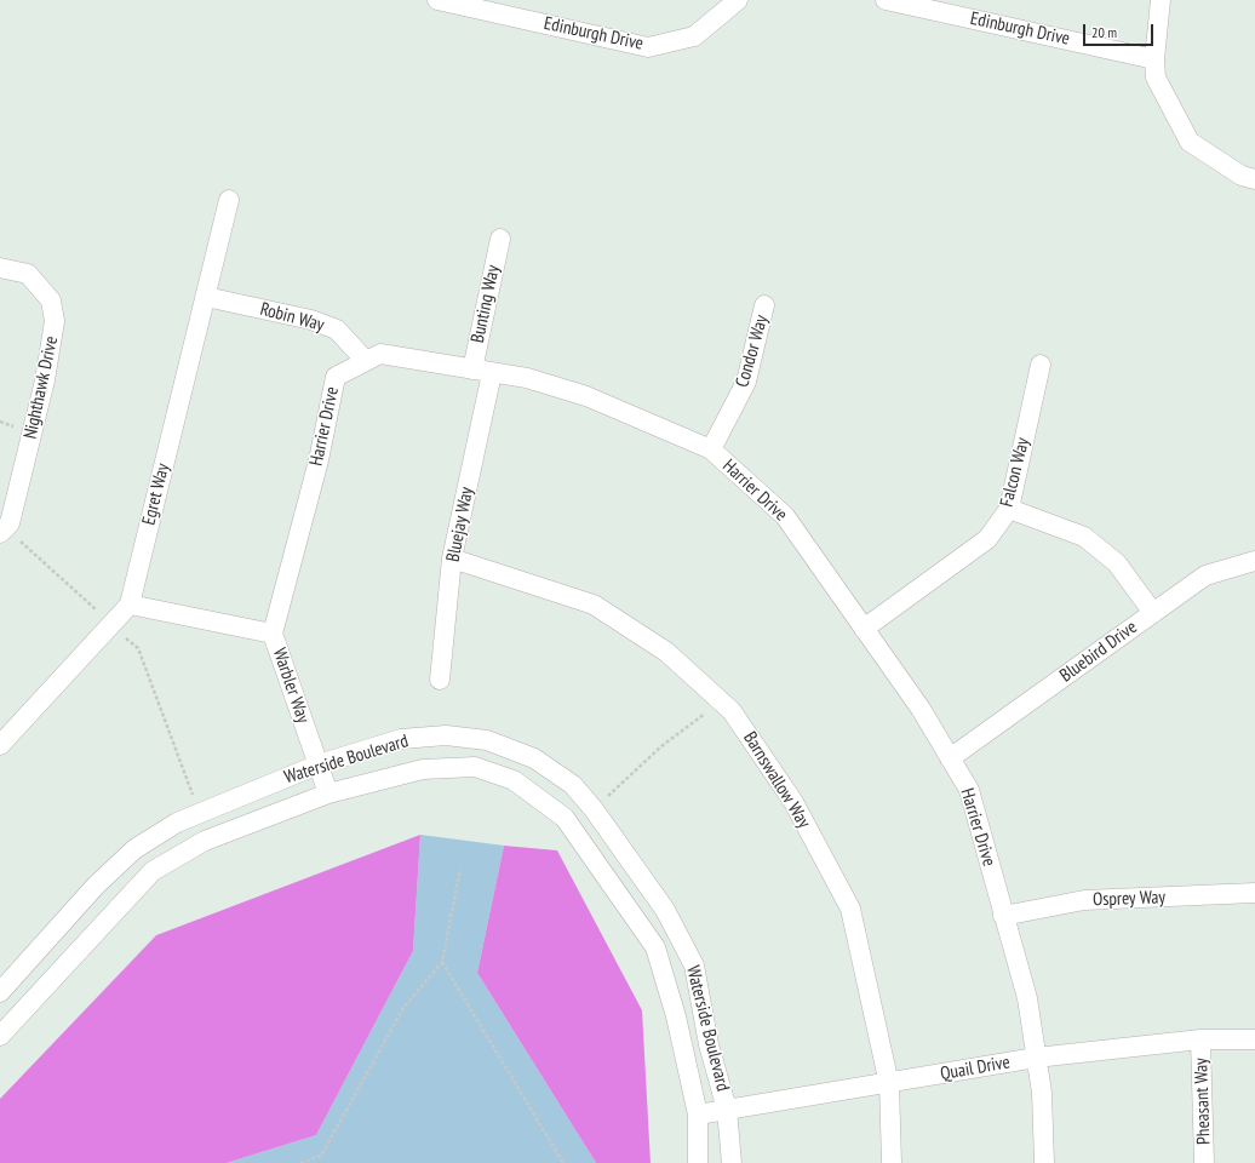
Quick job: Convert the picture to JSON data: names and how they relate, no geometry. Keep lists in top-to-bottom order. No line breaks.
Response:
{"streets":{"street":["Edinburgh Drive","Bunting Way","Robin Way","Condor Way","Nighthawk Drive","Harrier Drive","Falcon Way","Egret Way","Bluejay Way","Bluebird Drive","Warbler Way","Waterside Boulevard","Barnswallow Way","Osprey Way","Quail Drive","Pheasant Way"]},"crossings":[["Bunting Way","Harrier Drive"],["Robin Way","Harrier Drive"],["Robin Way","Egret Way"],["Condor Way","Harrier Drive"],["Harrier Drive","Falcon Way"],["Harrier Drive","Bluejay Way"],["Harrier Drive","Bluebird Drive"],["Harrier Drive","Warbler Way"],["Harrier Drive","Osprey Way"],["Harrier Drive","Quail Drive"],["Egret Way","Warbler Way"],["Bluejay Way","Barnswallow Way"],["Warbler Way","Waterside Boulevard"],["Waterside Boulevard","Quail Drive"],["Barnswallow Way","Quail Drive"],["Quail Drive","Pheasant Way"]],"scale_bar":"20 m"}
